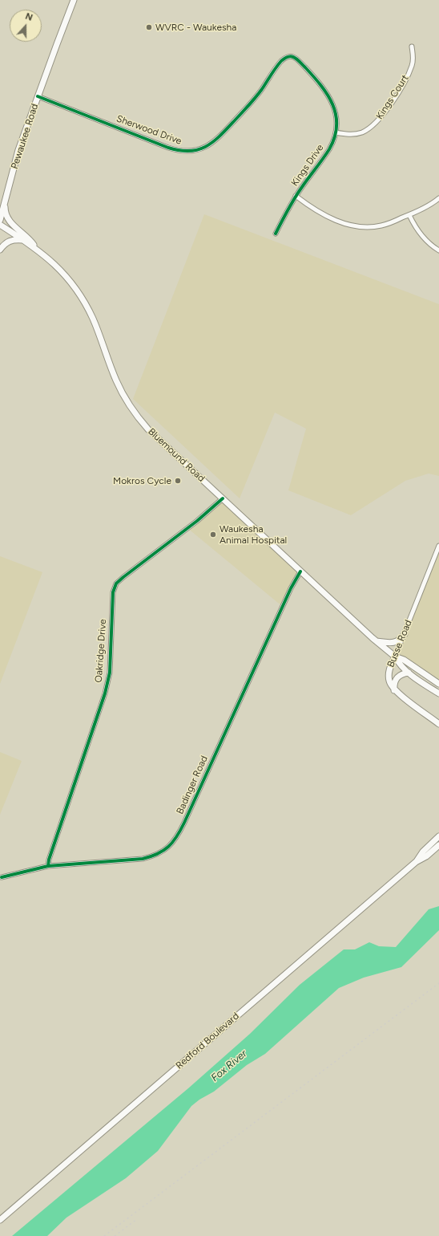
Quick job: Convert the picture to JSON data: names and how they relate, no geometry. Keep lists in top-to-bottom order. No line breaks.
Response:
{"streets":{"main road":["Pewaukee Road","Bluemound Road","Busse Road","Redford Boulevard"],"street":["Kings Court","Sherwood Drive","Kings Drive","Oakridge Drive","Badinger Road"]},"crossings":[["Kings Court","Kings Drive"],["Sherwood Drive","Pewaukee Road"],["Sherwood Drive","Kings Drive"],["Bluemound Road","Busse Road"],["Bluemound Road","Oakridge Drive"],["Bluemound Road","Badinger Road"],["Oakridge Drive","Badinger Road"]],"water":["Fox River"],"places":["WVRC - Waukesha","Mokros Cycle","Waukesha Animal Hospital"],"north":"top"}
